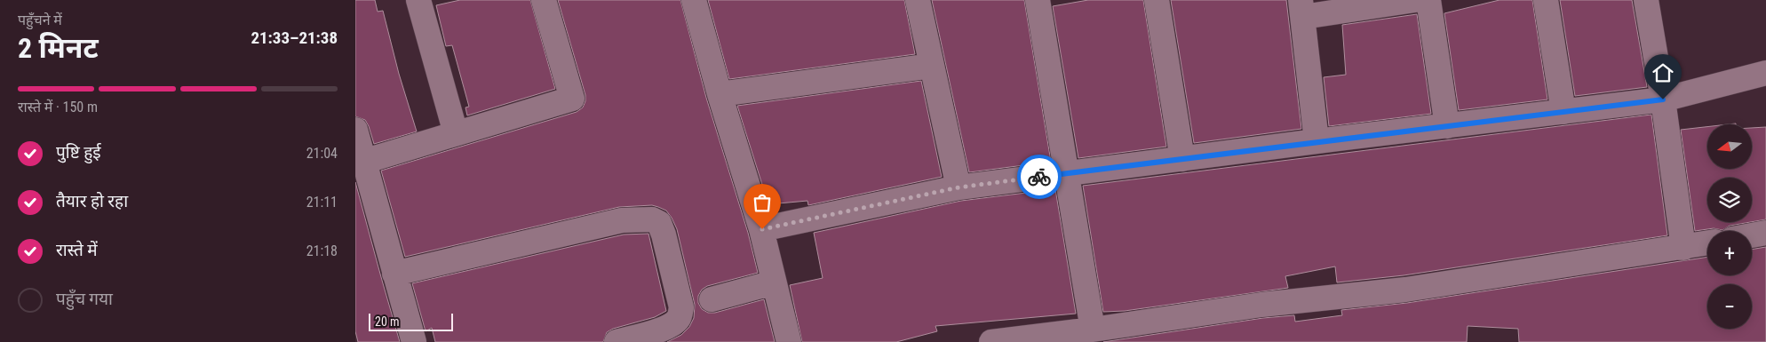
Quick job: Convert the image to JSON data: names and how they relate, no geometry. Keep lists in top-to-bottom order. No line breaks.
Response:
{"scale_bar":"20 m","north":"left","page":{"heading":["2 मिनट","पहुँचने में","21:33–21:38"],"bar":"रास्ते में · 150 m","map_buttons":["+","−"],"list":[["पुष्टि हुई","21:04"],["तैयार हो रहा","21:11"],["रास्ते में","21:18"],"पहुँच गया"],"scale":"20 m"}}
